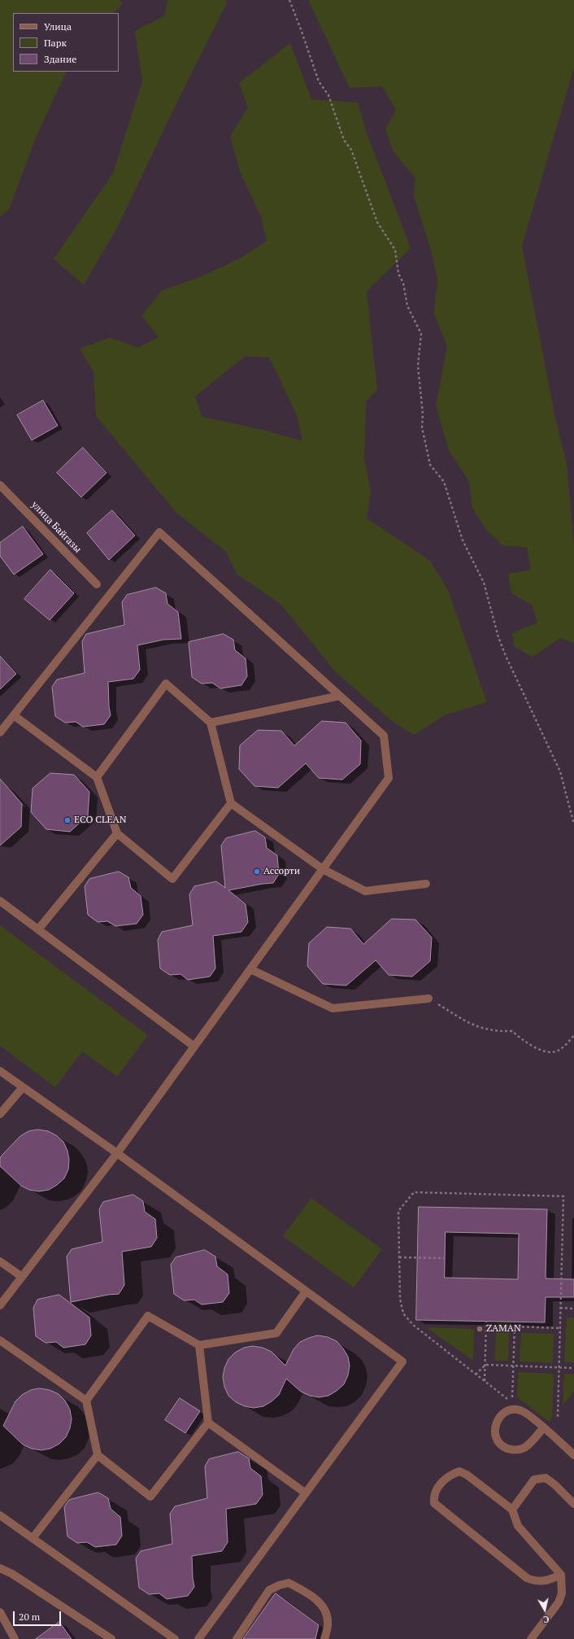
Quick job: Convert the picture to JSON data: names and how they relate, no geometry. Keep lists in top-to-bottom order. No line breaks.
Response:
{"streets":{"street":["улица Байгазы"]},"places":["ECO CLEAN","Ассорти","ZAMAN"],"legend":["Улица","Парк","Здание"],"scale_bar":"20 m","north":"bottom"}
